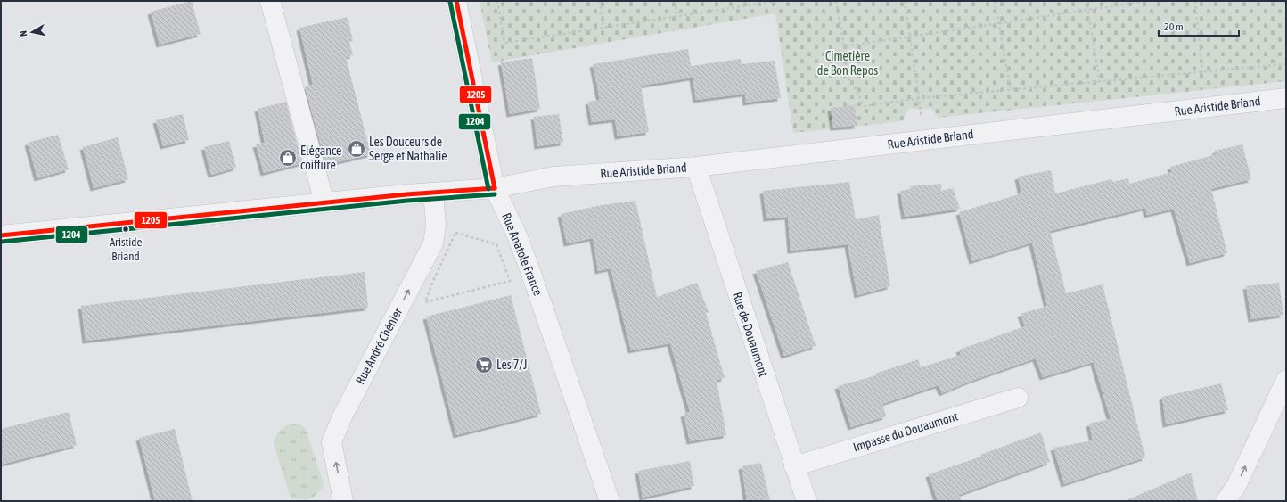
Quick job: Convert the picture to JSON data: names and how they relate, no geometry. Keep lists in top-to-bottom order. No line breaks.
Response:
{"streets":{"street":["Rue Aristide Briand","Rue Anatole France","Rue de Douaumont","Rue André Chénier","Impasse du Douaumont"]},"crossings":[["Rue Aristide Briand","Rue Anatole France"],["Rue Aristide Briand","Rue de Douaumont"],["Rue Aristide Briand","Rue André Chénier"],["Rue de Douaumont","Impasse du Douaumont"]],"one_way":["Rue André Chénier"],"parks":["Cimetière de Bon Repos"],"places":{"shop":["Les Douceurs de Serge et Nathalie","Elégance coiffure"],"other":["Aristide Briand"],"supermarket":["Les 7/J"]},"lines":["transit line 1205","transit line 1204"],"scale_bar":"20 m","north":"left"}
